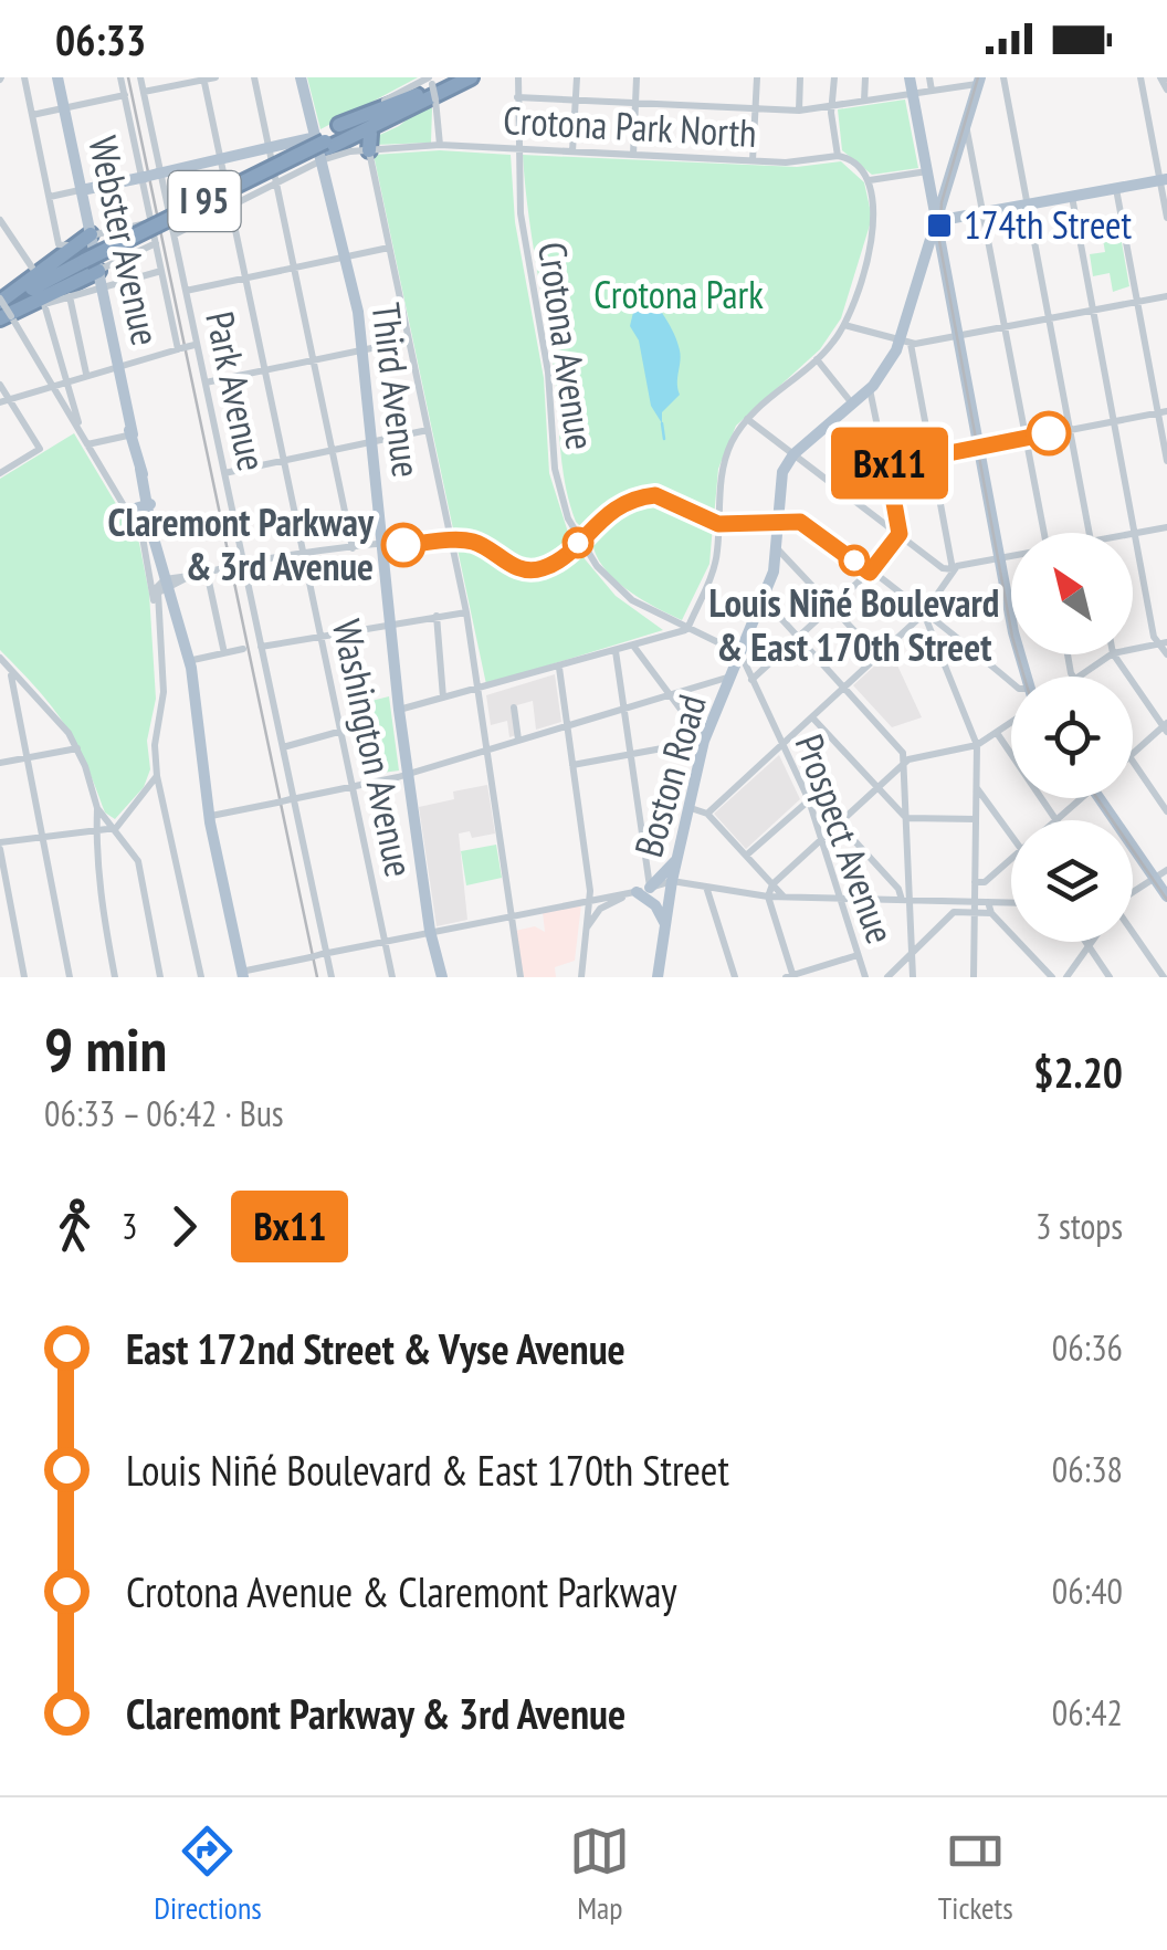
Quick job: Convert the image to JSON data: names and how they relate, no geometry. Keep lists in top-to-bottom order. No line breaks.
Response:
{"streets":{"highway":["I 95"],"main road":["Webster Avenue","Third Avenue","Boston Road"],"street":["Crotona Park North","Crotona Avenue","Park Avenue","Washington Avenue","Prospect Avenue"]},"crossings":[["Crotona Park North","Crotona Avenue"],["I 95","Webster Avenue"],["I 95","Third Avenue"],["Boston Road","Prospect Avenue"]],"parks":["Crotona Park"],"places":{"transit":["174th Street"],"other":["Claremont Parkway & 3rd Avenue","Louis Niñé Boulevard & East 170th Street"]},"lines":["bus line Bx11"],"north":"top left","page":{"status":"06:33","on_map":"Bx11","heading":["9 min","06:33 – 06:42 · Bus","$2.20"],"legs":["3","Bx11","3 stops"],"list":[{"name":"East 172nd Street & Vyse Avenue","value":"06:36"},{"name":"Louis Niñé Boulevard & East 170th Street","value":"06:38"},{"name":"Crotona Avenue & Claremont Parkway","value":"06:40"},{"name":"Claremont Parkway & 3rd Avenue","value":"06:42"}],"tabs":["Directions","Map","Tickets"]}}
